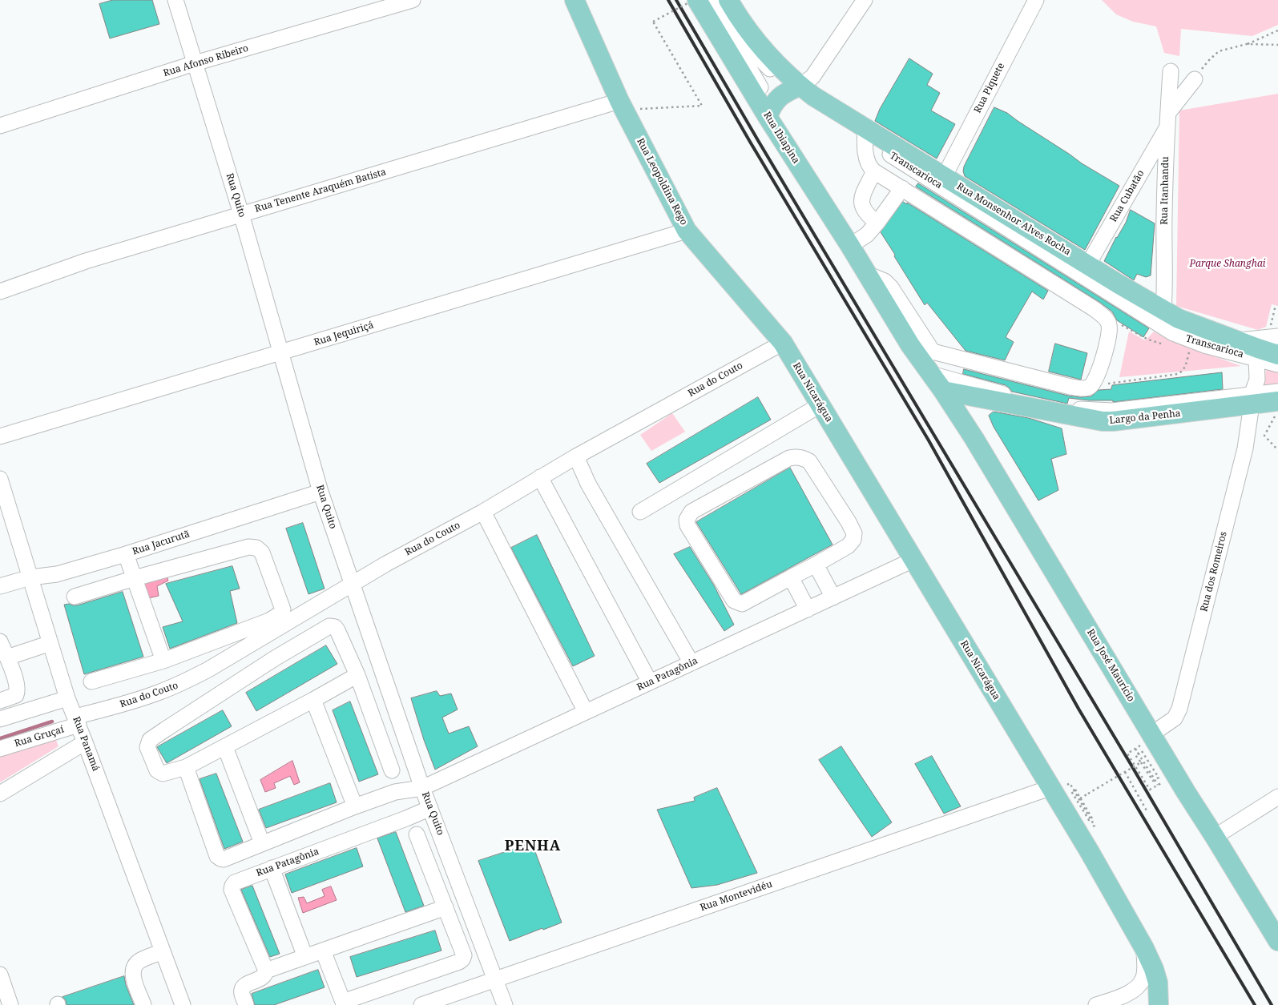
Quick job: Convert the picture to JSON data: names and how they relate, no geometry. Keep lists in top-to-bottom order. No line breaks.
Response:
{"streets":{"main road":["Rua Ibiapina","Rua Leopoldina Rego","Rua Monsenhor Alves Rocha","Rua Nicarágua","Largo da Penha","Rua José Maurício"],"street":["Rua Afonso Ribeiro","Rua Piquete","Transcarioca","Rua Tenente Araquém Batista","Rua Itanhandu","Rua Quito","Rua Cubatão","Rua Jequiriçá","Rua do Couto","Rua Jacurutã","Rua dos Romeiros","Rua Patagônia","Rua Gruçaí","Rua Panamá","Rua Montevidéu"]},"crossings":[["Rua Afonso Ribeiro","Rua Quito"],["Rua Piquete","Rua Monsenhor Alves Rocha"],["Rua Ibiapina","Largo da Penha"],["Rua Ibiapina","Rua José Maurício"],["Transcarioca","Rua Monsenhor Alves Rocha"],["Transcarioca","Rua dos Romeiros"],["Rua Leopoldina Rego","Rua Tenente Araquém Batista"],["Rua Leopoldina Rego","Rua Jequiriçá"],["Rua Leopoldina Rego","Rua do Couto"],["Rua Leopoldina Rego","Rua Nicarágua"],["Rua Tenente Araquém Batista","Rua Quito"],["Rua Itanhandu","Rua Cubatão"],["Rua Itanhandu","Rua Monsenhor Alves Rocha"],["Rua Quito","Rua Jequiriçá"],["Rua Quito","Rua do Couto"],["Rua Quito","Rua Jacurutã"],["Rua Quito","Rua Patagônia"],["Rua Quito","Rua Montevidéu"],["Rua Cubatão","Rua Monsenhor Alves Rocha"],["Rua do Couto","Rua Nicarágua"],["Rua do Couto","Rua Gruçaí"],["Rua do Couto","Rua Panamá"],["Rua Nicarágua","Rua Patagônia"],["Rua Nicarágua","Rua Montevidéu"],["Largo da Penha","Rua dos Romeiros"],["Largo da Penha","Rua José Maurício"],["Rua Jacurutã","Rua Panamá"],["Rua Gruçaí","Rua Panamá"]],"districts":["PENHA"],"parks":["Parque Shanghai"]}
